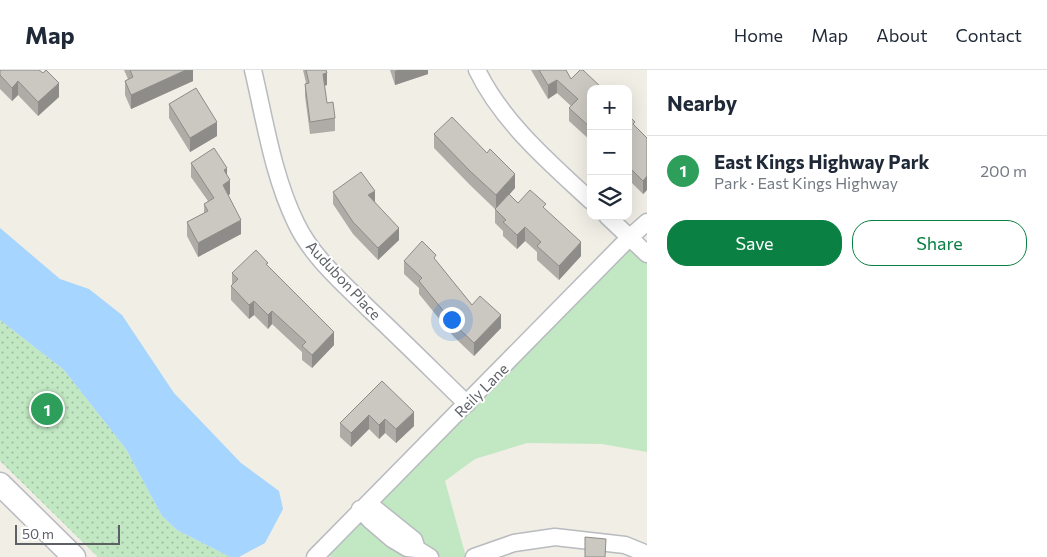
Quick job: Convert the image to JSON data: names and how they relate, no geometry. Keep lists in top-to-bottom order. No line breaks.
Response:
{"streets":{"street":["Audubon Place","Reily Lane"]},"crossings":[["Audubon Place","Reily Lane"]],"scale_bar":"50 m","page":{"header":"Map","nav":["Home","Map","About","Contact"],"heading":"Nearby","map_buttons":["+","−"],"list":[{"mark":"1","name":"East Kings Highway Park","note":"Park · East Kings Highway","value":"200 m"}],"buttons":["Save","Share"],"pins":"1","scale":"50 m"}}
